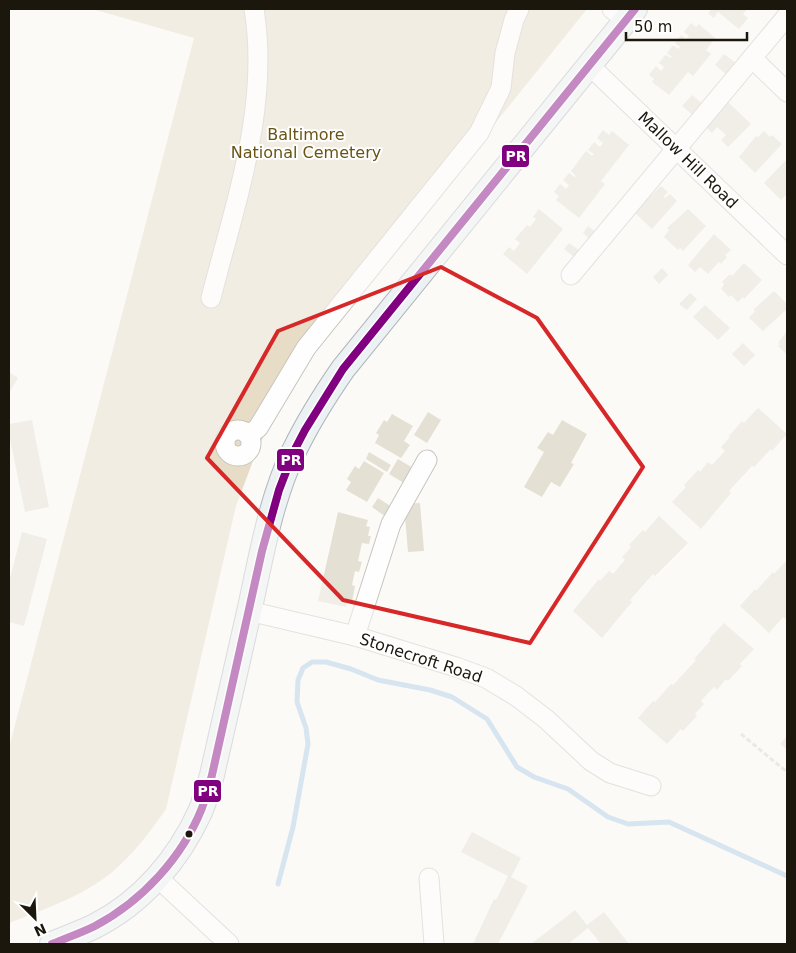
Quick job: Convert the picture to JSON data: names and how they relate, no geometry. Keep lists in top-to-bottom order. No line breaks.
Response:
{"streets":{"street":["Mallow Hill Road","Stonecroft Road"]},"parks":["Baltimore National Cemetery"],"lines":["transit line PR"],"scale_bar":"50 m","north":"bottom right"}
